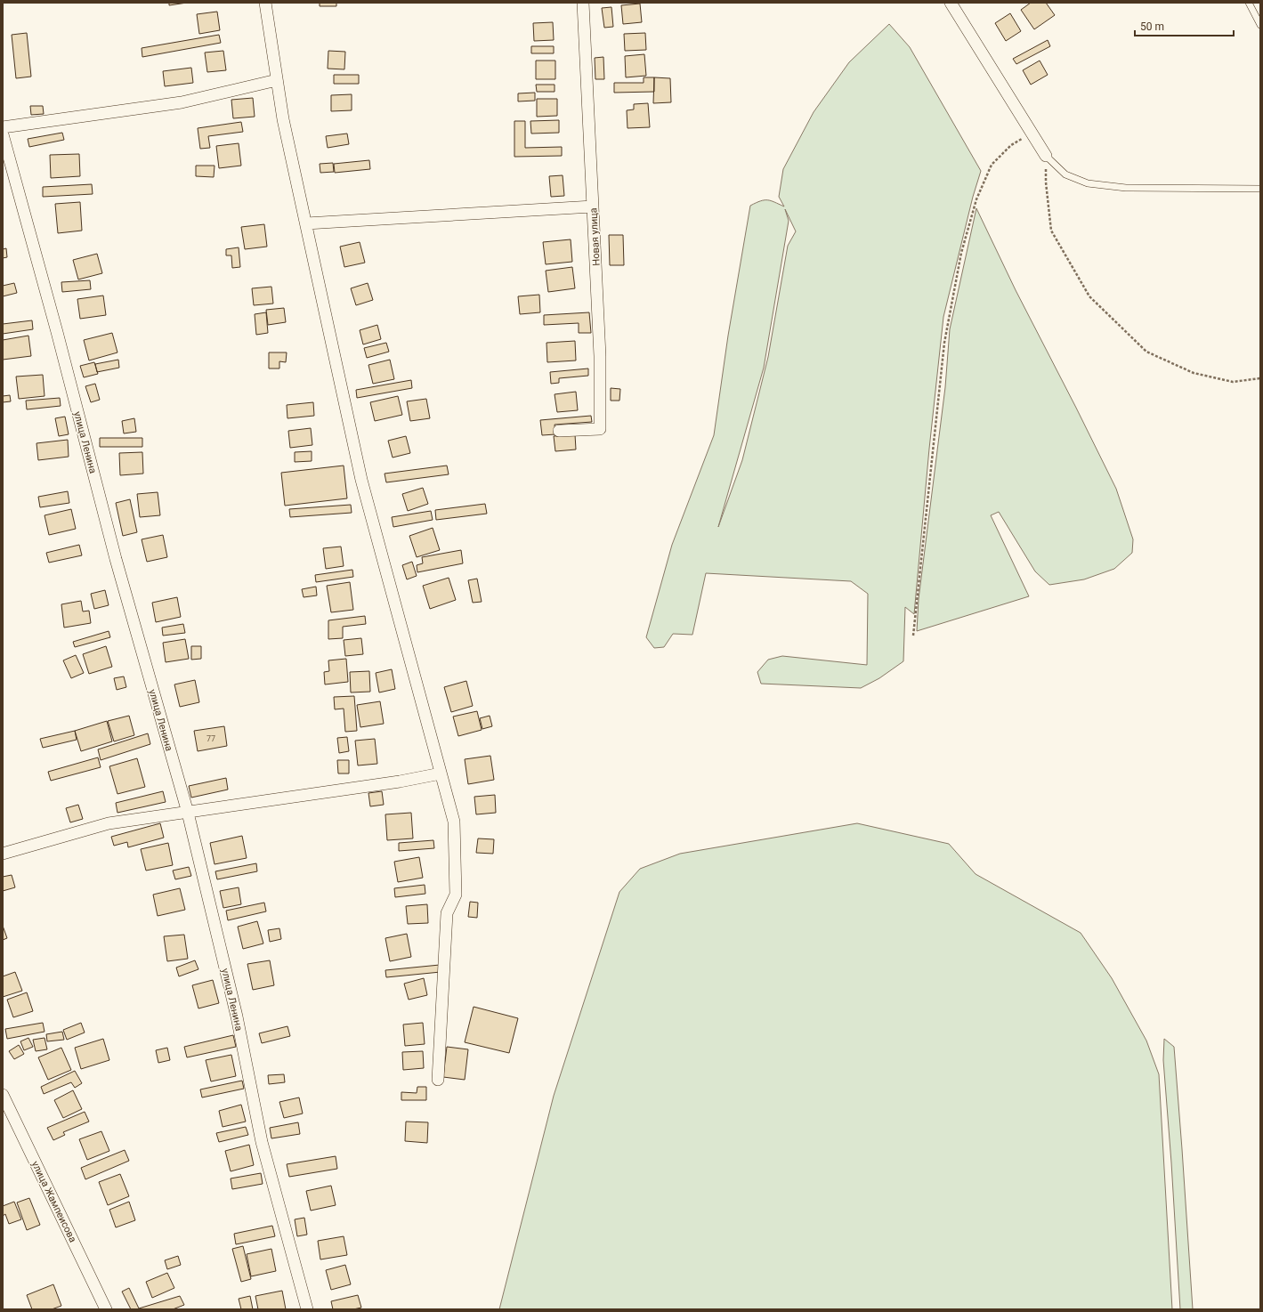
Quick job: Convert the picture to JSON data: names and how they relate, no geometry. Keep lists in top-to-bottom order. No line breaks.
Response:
{"streets":{"street":["Новая улица","улица Ленина","улица Жампеисова"]},"house_numbers":["77"],"scale_bar":"50 m"}
